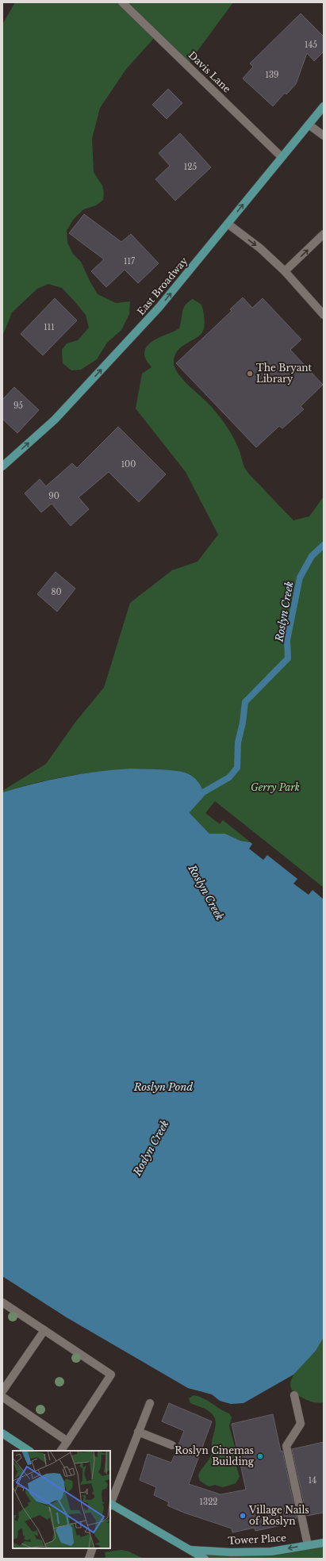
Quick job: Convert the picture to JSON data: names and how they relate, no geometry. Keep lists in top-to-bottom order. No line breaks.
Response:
{"streets":{"main road":["East Broadway","Tower Place"],"street":["Davis Lane"]},"crossings":[["Davis Lane","East Broadway"]],"one_way":["East Broadway","Tower Place"],"water":["Roslyn Creek","Roslyn Pond"],"parks":["Gerry Park"],"places":["The Bryant Library","Roslyn Cinemas Building","Village Nails of Roslyn"],"house_numbers":["145","139","125","117","111","95","100","90","80","14","1322"]}
